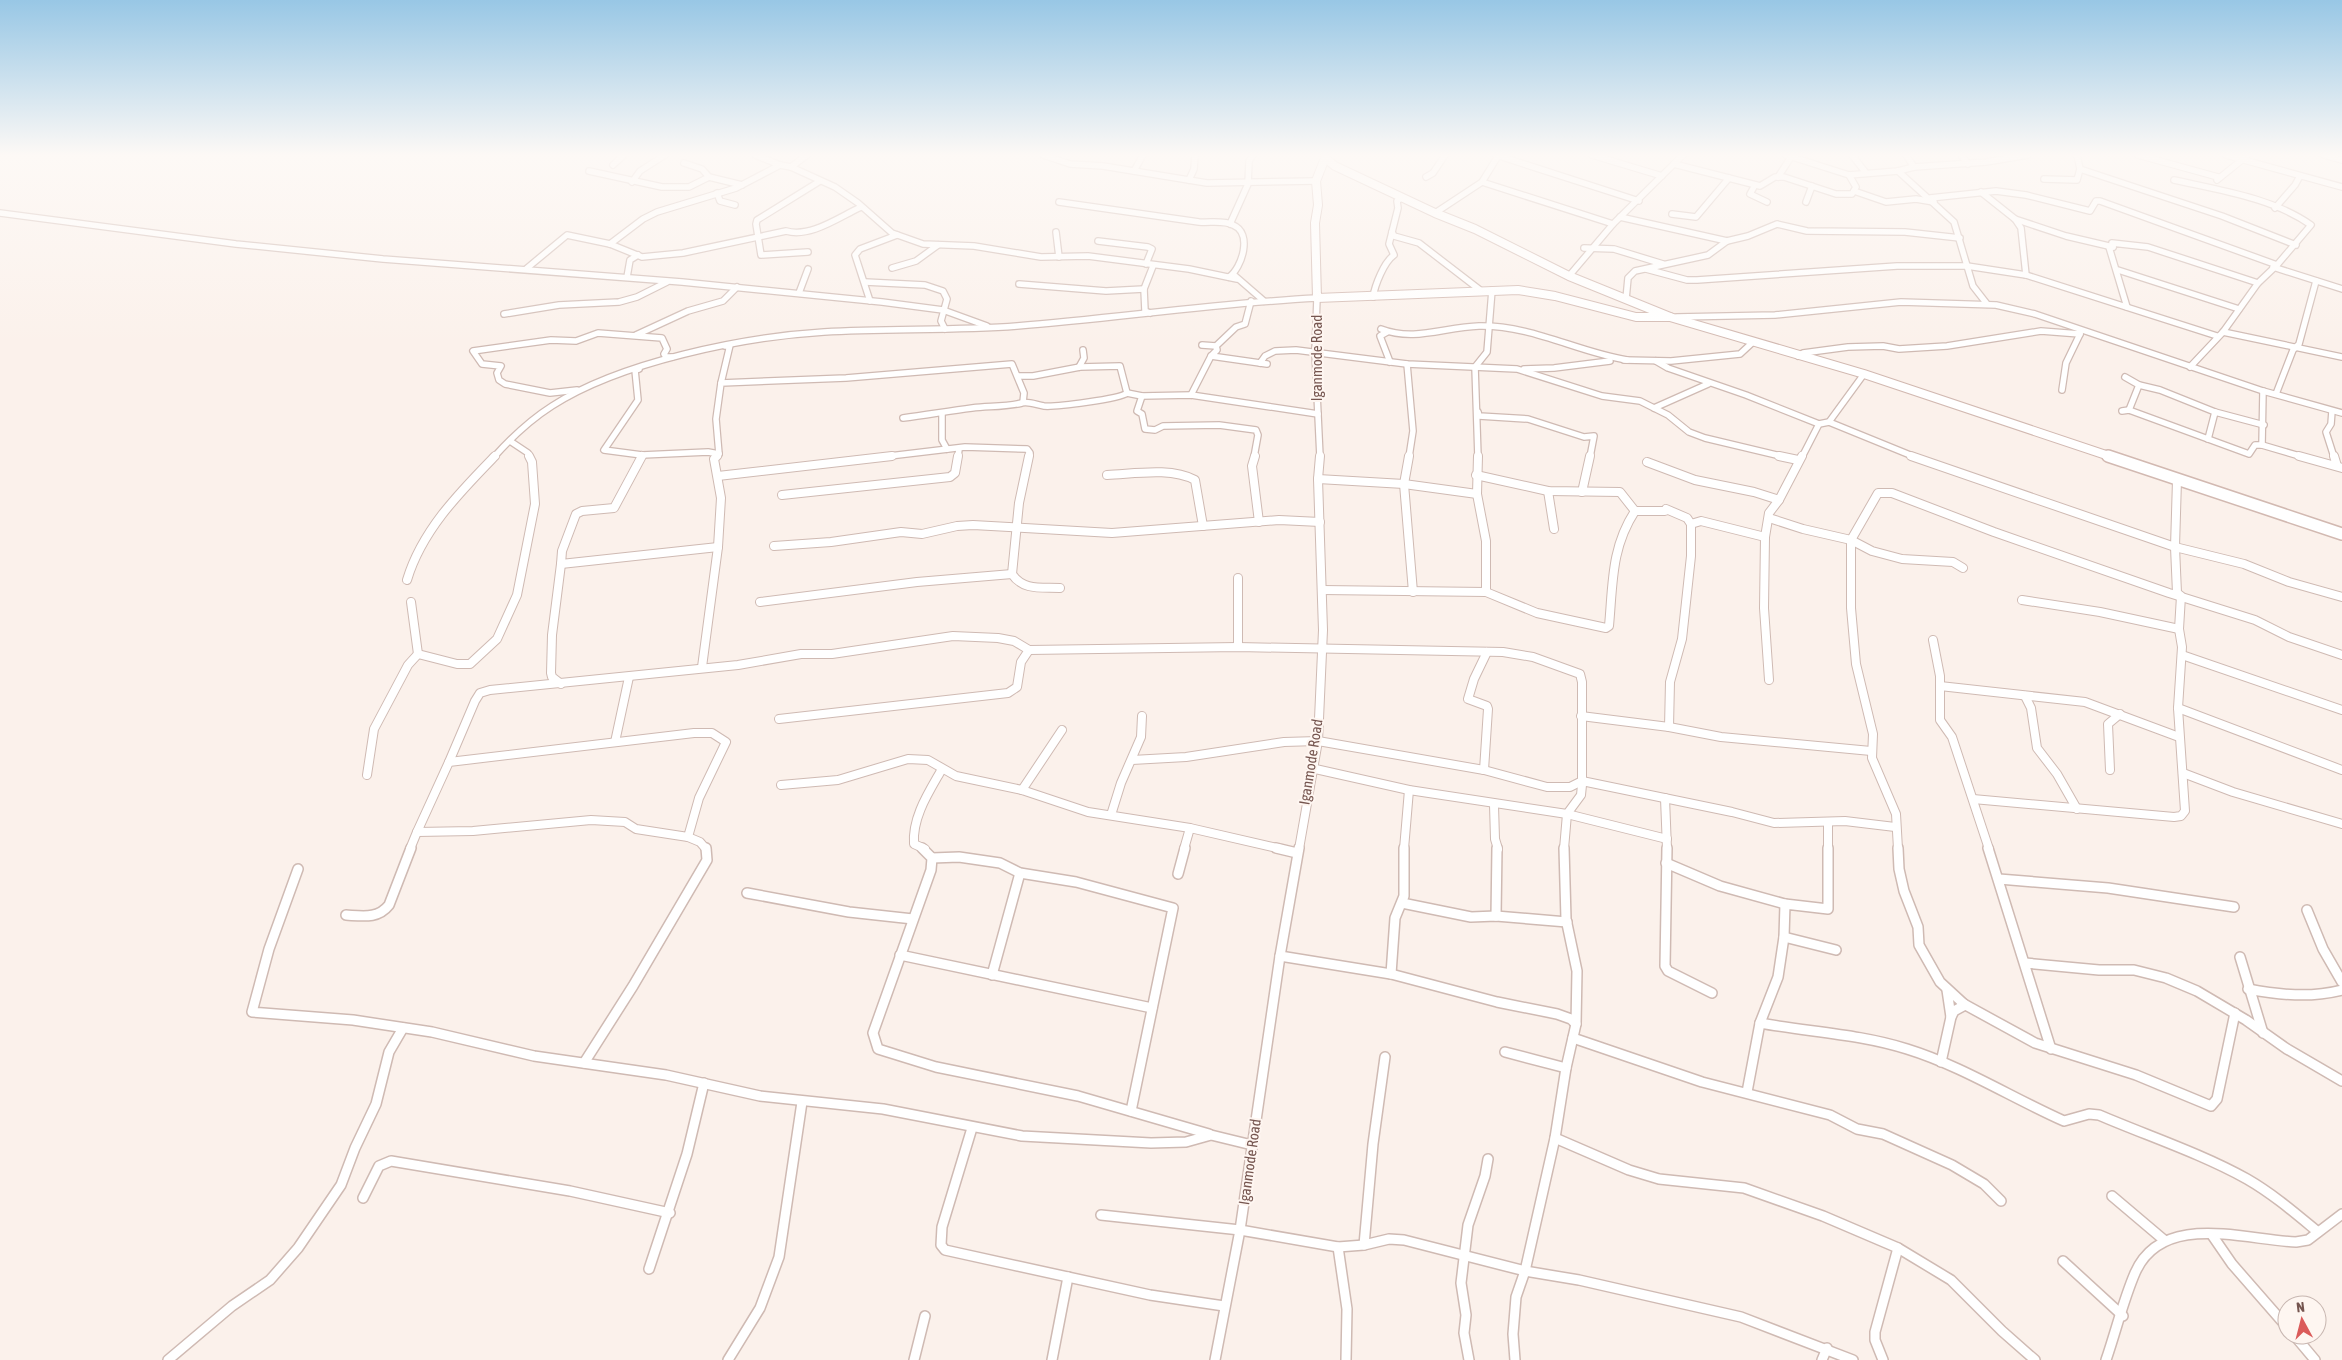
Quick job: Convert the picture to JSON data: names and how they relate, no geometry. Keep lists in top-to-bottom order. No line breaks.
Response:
{"streets":{"street":["Iganmode Road"]},"north":"top"}
